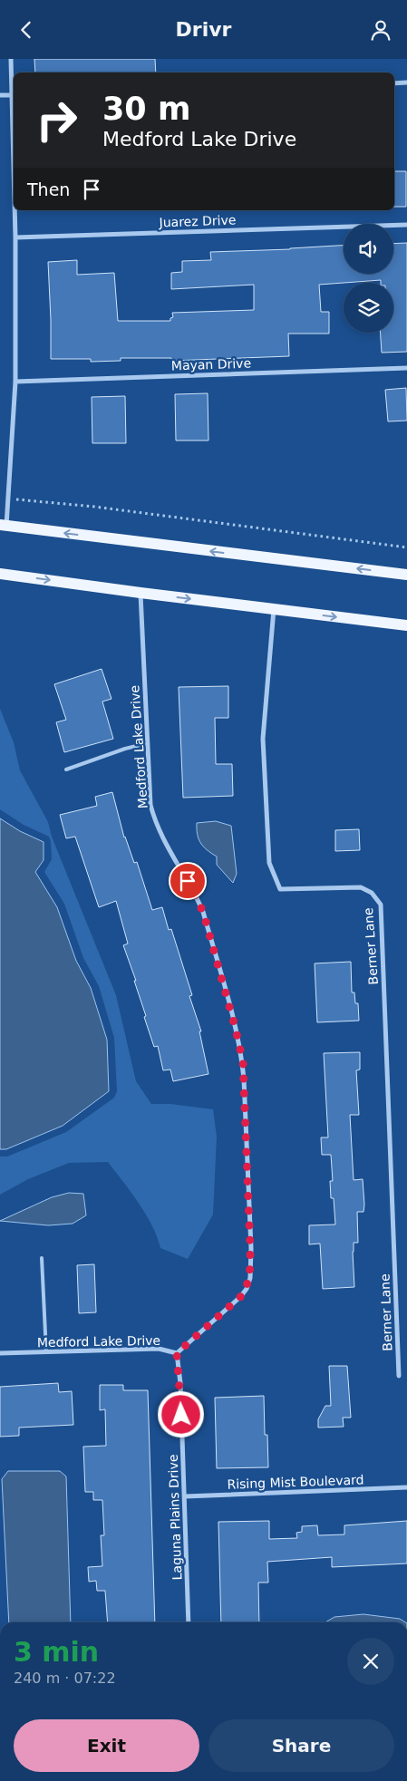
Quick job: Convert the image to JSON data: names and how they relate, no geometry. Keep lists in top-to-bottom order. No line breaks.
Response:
{"streets":{"street":["Juarez Drive","Mayan Drive","Medford Lake Drive","Berner Lane","Rising Mist Boulevard","Laguna Plains Drive"]},"crossings":[["Medford Lake Drive","Laguna Plains Drive"],["Rising Mist Boulevard","Laguna Plains Drive"]],"page":{"header":"Drivr","turn":["30 m","Medford Lake Drive"],"then":"Then","heading":["3 min","240 m · 07:22"],"buttons":["Exit","Share"]}}
